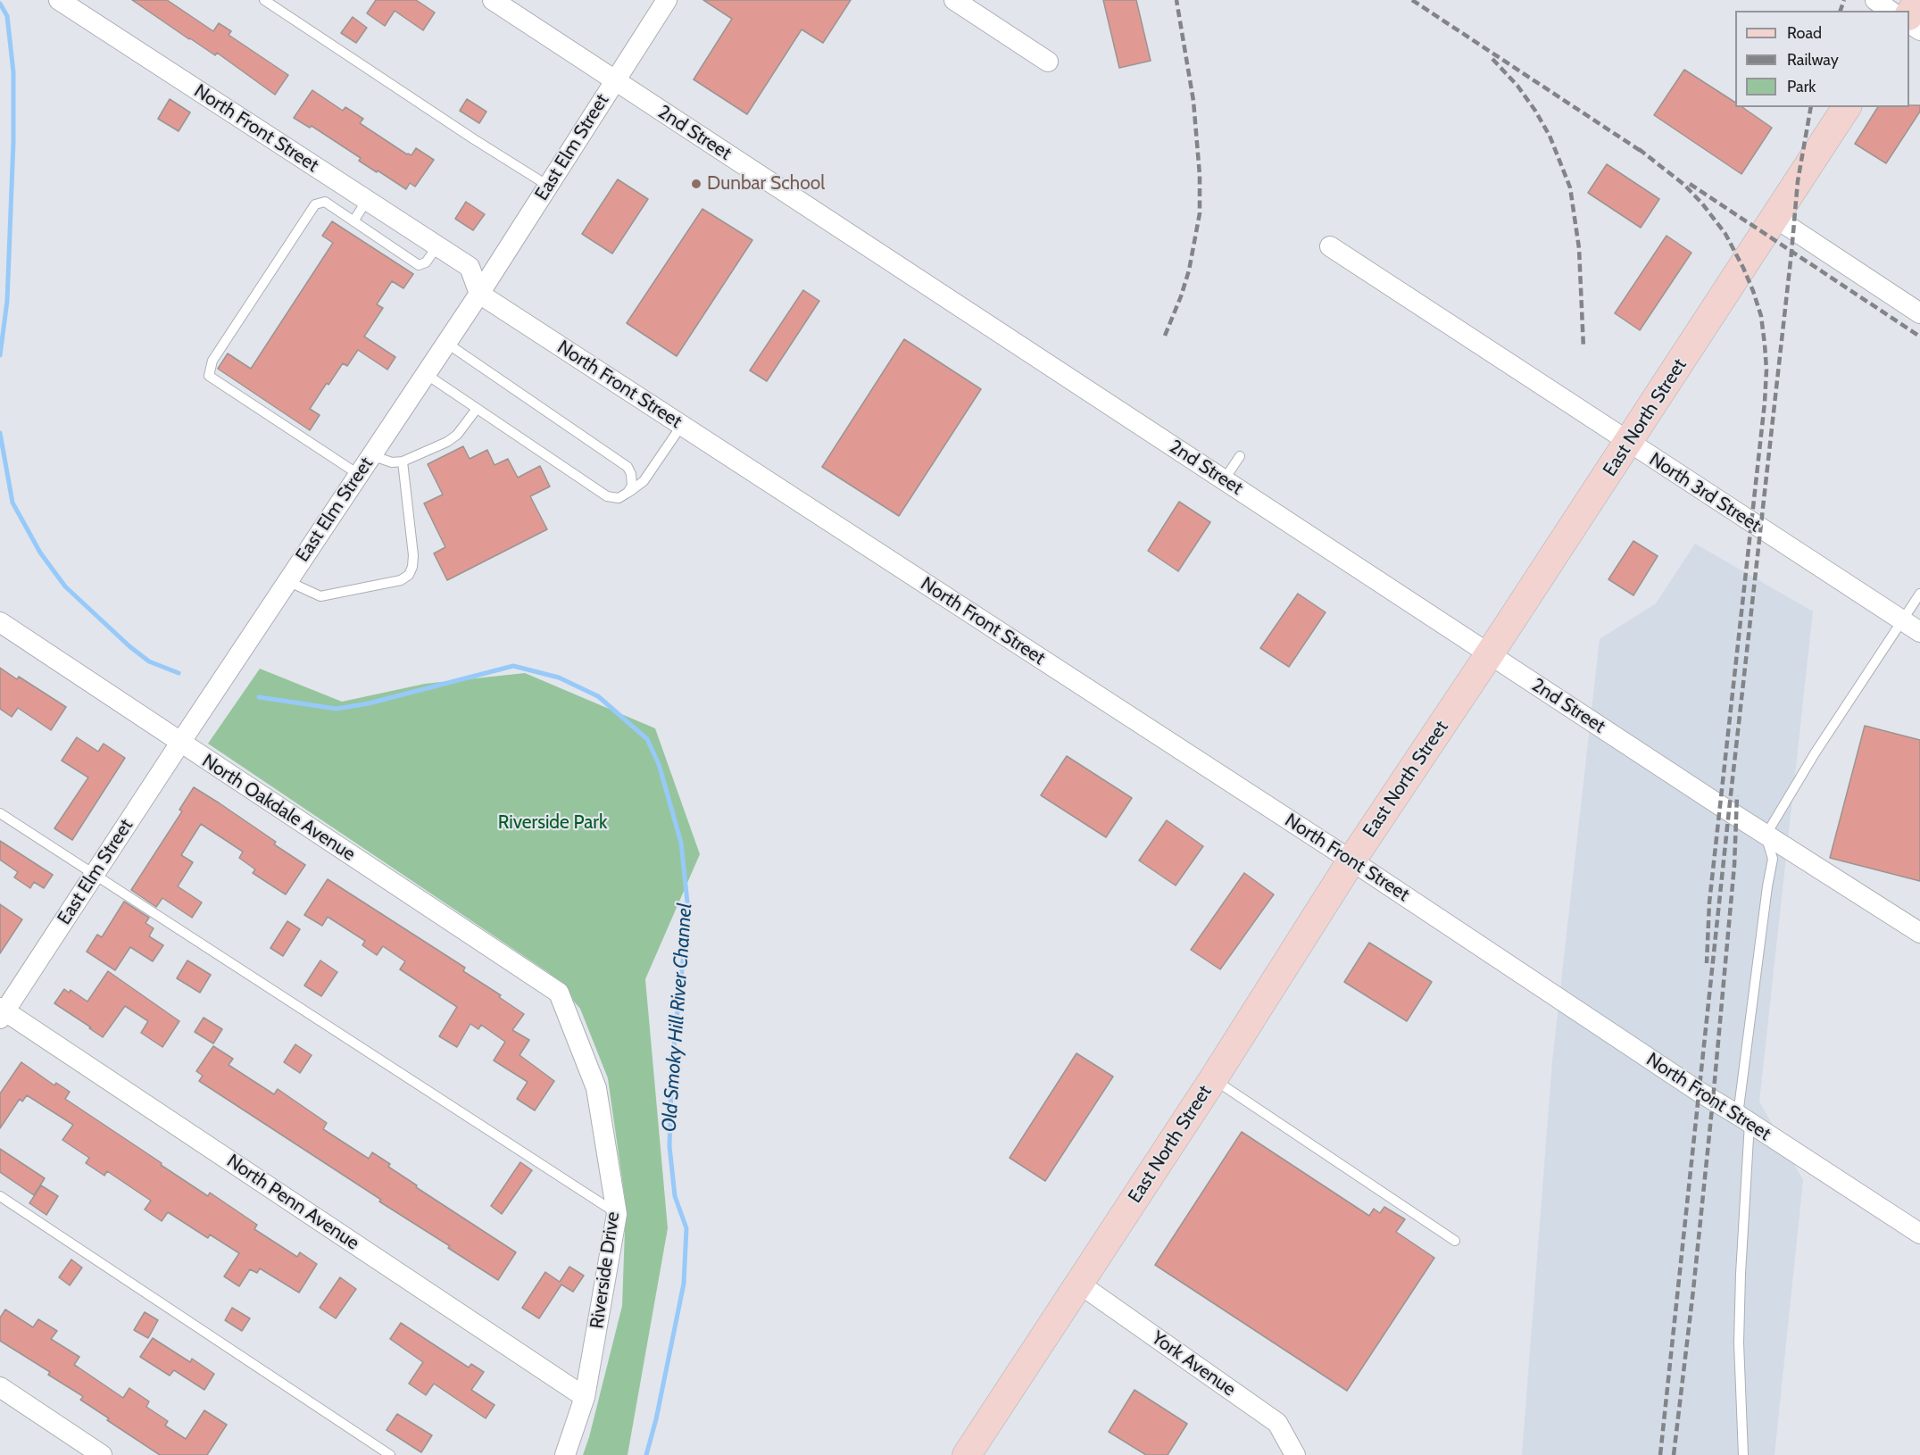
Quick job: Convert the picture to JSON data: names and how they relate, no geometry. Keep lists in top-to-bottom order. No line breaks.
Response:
{"streets":{"street":["North Front Street","2nd Street","East Elm Street","East North Street","North 3rd Street","North Oakdale Avenue","North Penn Avenue","Riverside Drive","York Avenue"]},"crossings":[["North Front Street","East Elm Street"],["North Front Street","East North Street"],["2nd Street","East Elm Street"],["2nd Street","East North Street"],["East Elm Street","North Oakdale Avenue"],["East Elm Street","North Penn Avenue"],["East North Street","North 3rd Street"],["East North Street","York Avenue"],["North Oakdale Avenue","Riverside Drive"],["North Penn Avenue","Riverside Drive"]],"water":["Old Smoky Hill River Channel"],"parks":["Riverside Park"],"places":["Dunbar School"],"legend":["Road","Railway","Park"]}
